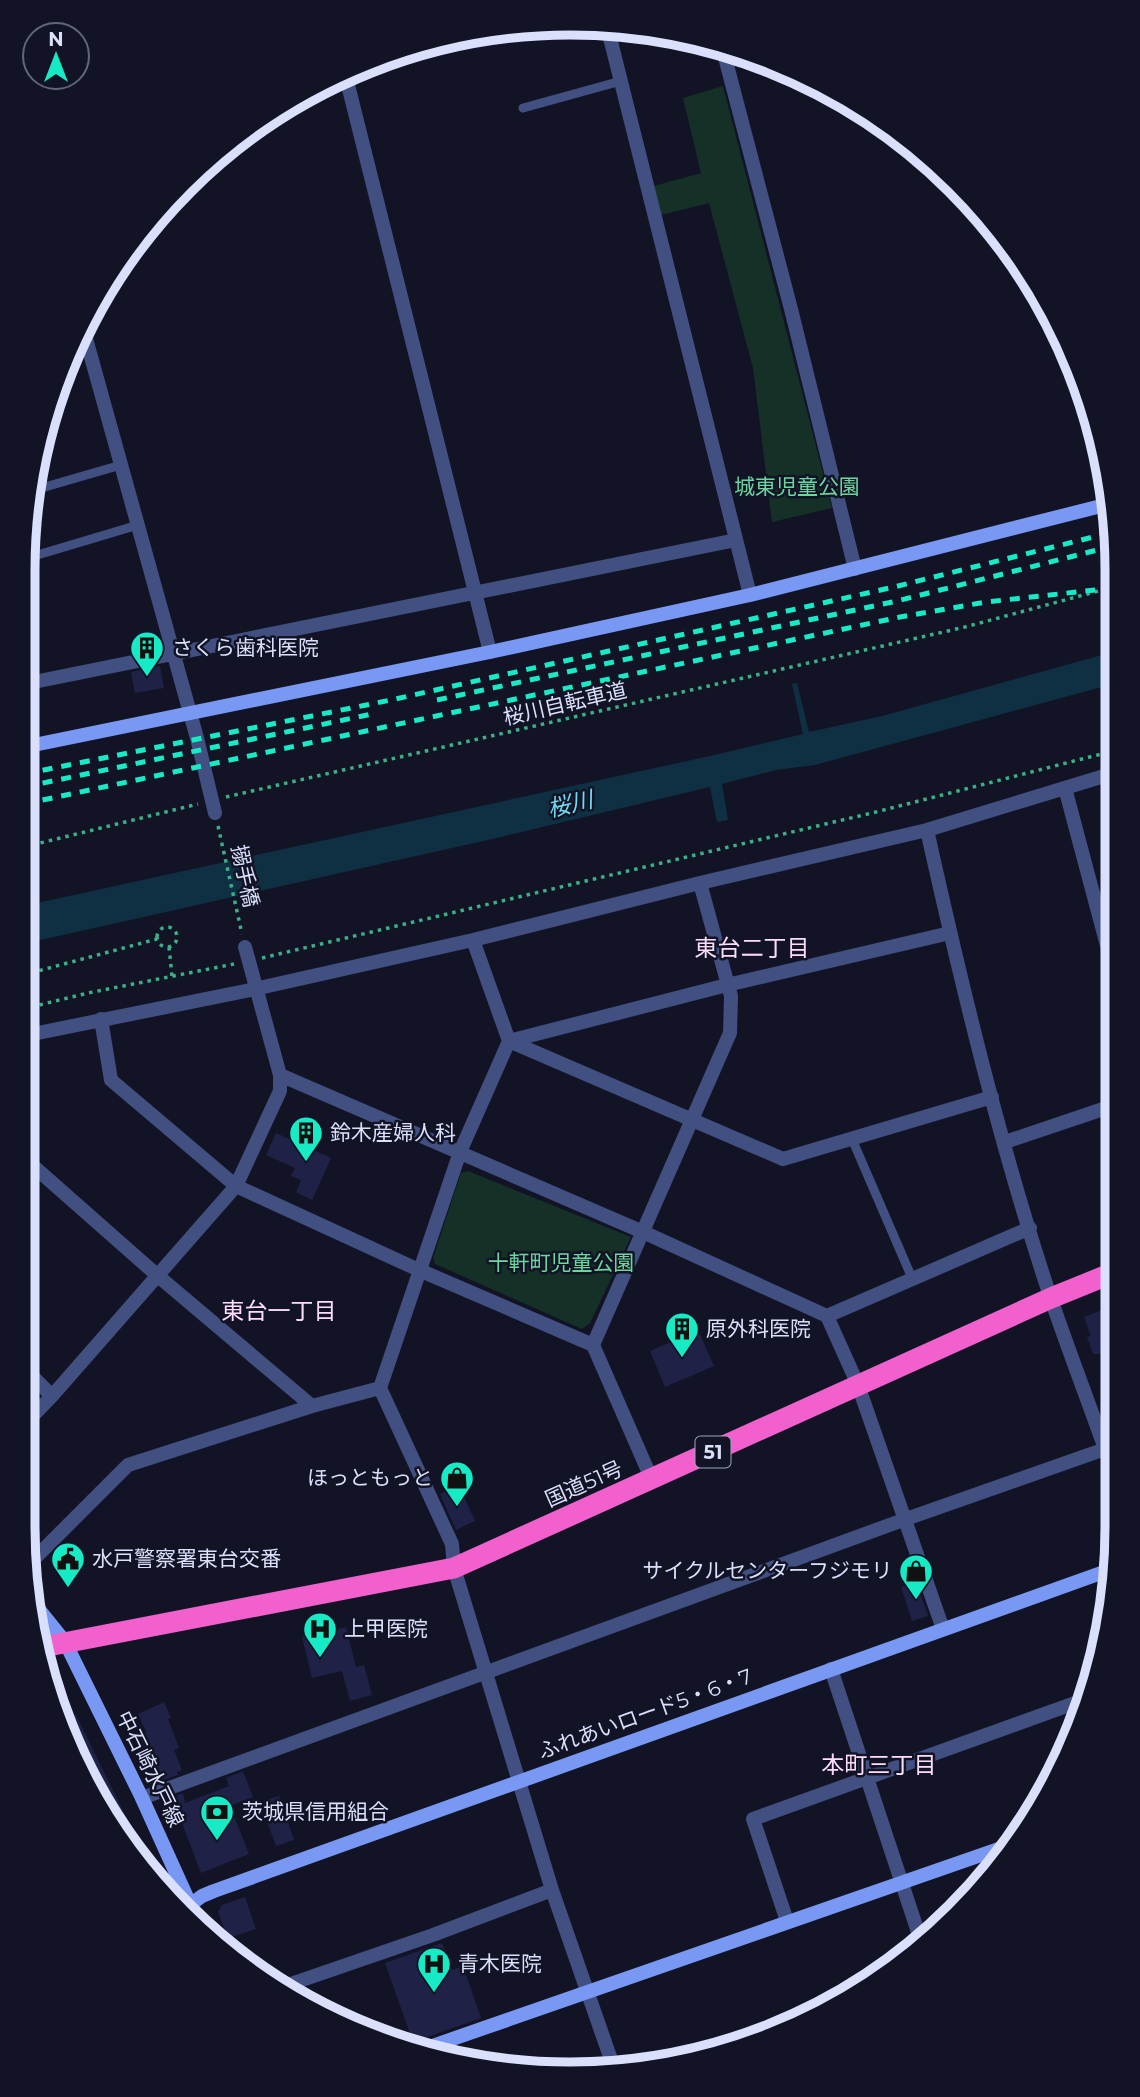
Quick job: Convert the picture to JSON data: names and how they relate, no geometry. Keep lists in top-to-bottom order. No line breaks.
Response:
{"streets":{"highway":["51","国道51号"],"street":["ふれあいロード5・6・7","中石崎水戸線"],"path":["桜川自転車道","搦手橋"]},"crossings":[["桜川自転車道","搦手橋"],["国道51号","中石崎水戸線"]],"districts":["東台二丁目","東台一丁目","本町三丁目"],"water":["桜川"],"parks":["城東児童公園","十軒町児童公園"],"places":{"building":["さくら歯科医院","鈴木産婦人科","原外科医院"],"shop":["ほっともっと","サイクルセンターフジモリ"],"public building":["水戸警察署東台交番"],"hospital":["上甲医院","青木医院"],"bank":["茨城県信用組合"]},"north":"top"}
